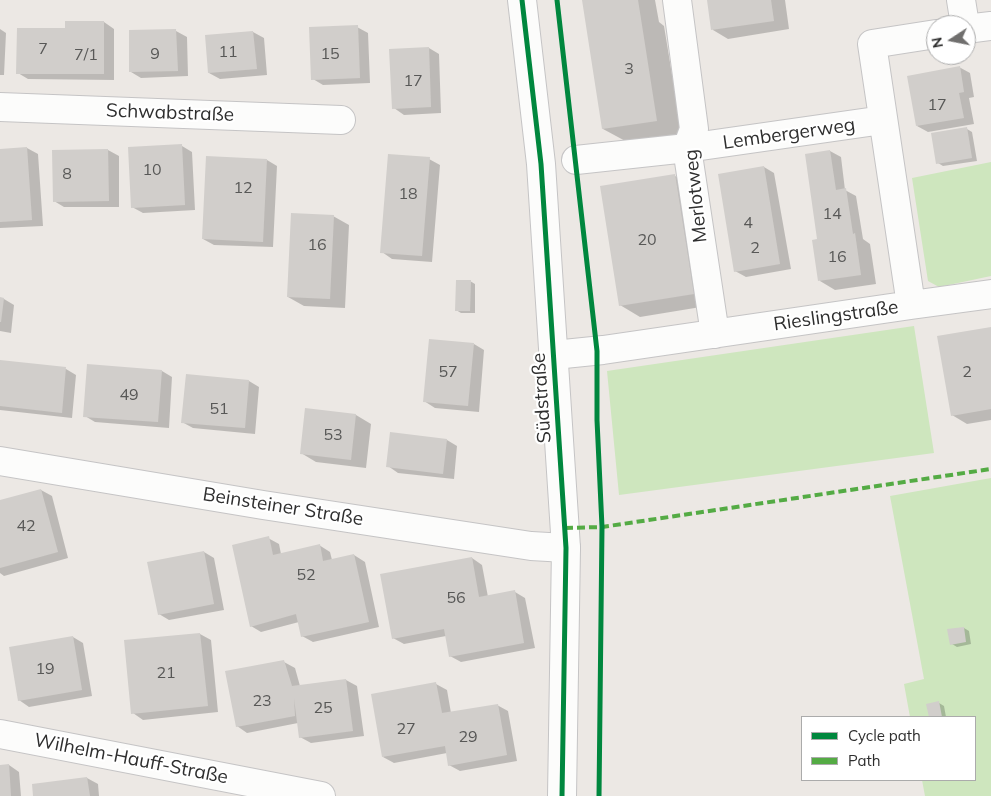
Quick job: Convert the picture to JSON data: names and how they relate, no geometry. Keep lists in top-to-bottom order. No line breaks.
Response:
{"streets":{"street":["Schwabstraße","Lembergerweg","Merlotweg","Rieslingstraße","Südstraße","Beinsteiner Straße","Wilhelm-Hauff-Straße"]},"crossings":[["Lembergerweg","Merlotweg"],["Lembergerweg","Rieslingstraße"],["Merlotweg","Rieslingstraße"],["Rieslingstraße","Südstraße"],["Südstraße","Beinsteiner Straße"]],"house_numbers":["7","11","9","15","7/1","3","17","17","10","8","12","18","14","4","20","16","2","16","57","2","49","51","53","42","52","56","19","21","23","25","27","29"],"legend":["Cycle path","Path"],"north":"left"}
